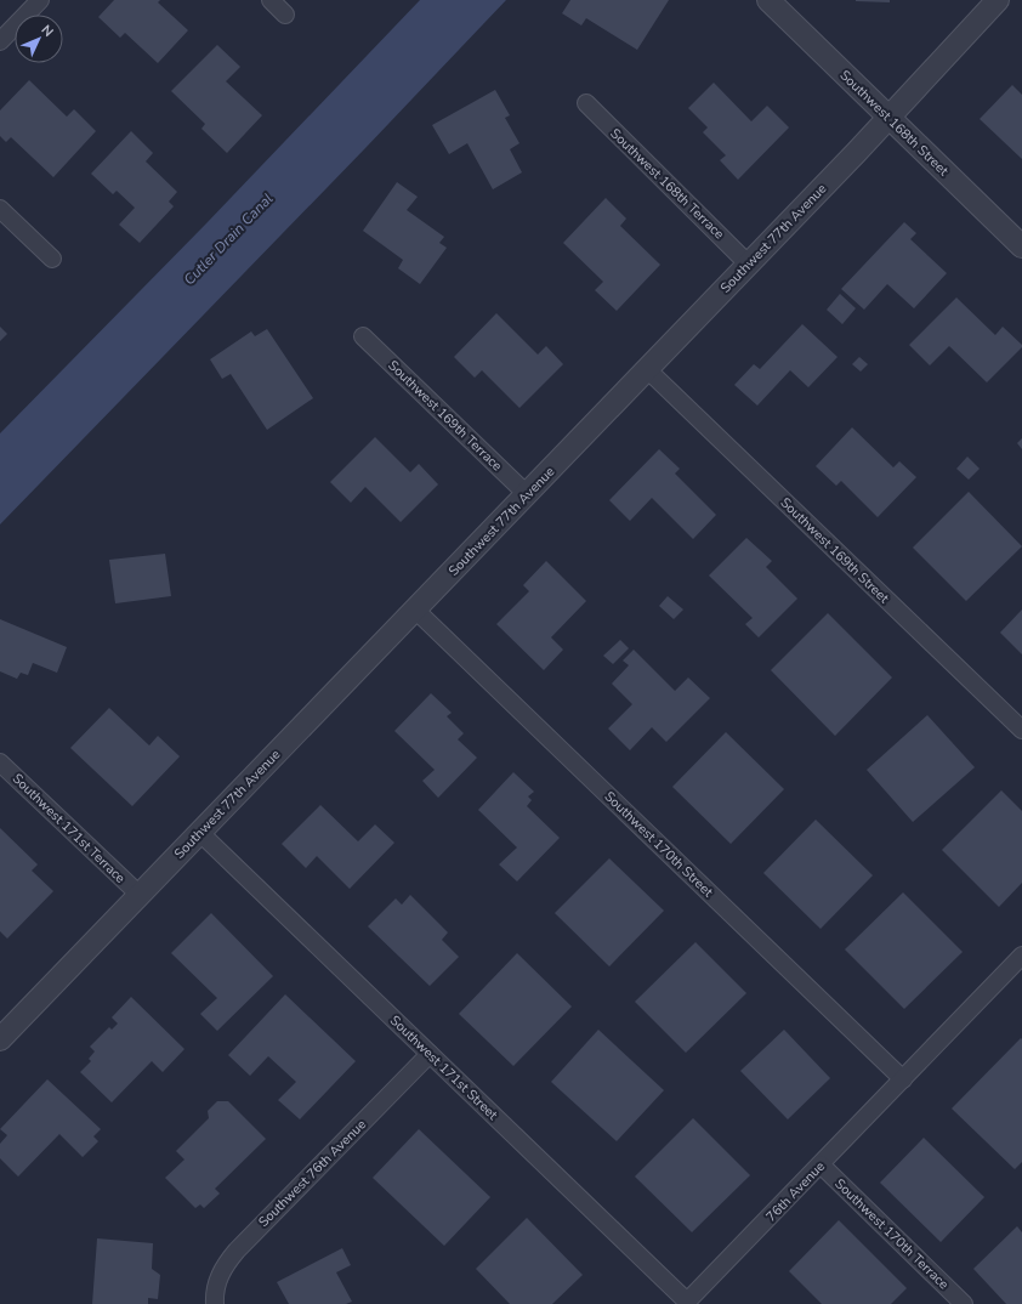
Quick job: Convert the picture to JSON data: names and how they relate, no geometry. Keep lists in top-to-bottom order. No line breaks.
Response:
{"streets":{"street":["Southwest 168th Street","Southwest 168th Terrace","Southwest 77th Avenue","Southwest 169th Terrace","Southwest 169th Street","Southwest 171st Terrace","Southwest 170th Street","Southwest 171st Street","Southwest 76th Avenue","76th Avenue","Southwest 170th Terrace"]},"crossings":[["Southwest 168th Street","Southwest 77th Avenue"],["Southwest 168th Terrace","Southwest 77th Avenue"],["Southwest 77th Avenue","Southwest 169th Terrace"],["Southwest 77th Avenue","Southwest 169th Street"],["Southwest 77th Avenue","Southwest 171st Terrace"],["Southwest 77th Avenue","Southwest 170th Street"],["Southwest 77th Avenue","Southwest 171st Street"],["Southwest 170th Street","76th Avenue"],["Southwest 171st Street","Southwest 76th Avenue"],["Southwest 171st Street","76th Avenue"],["76th Avenue","Southwest 170th Terrace"]],"water":["Cutler Drain Canal"],"north":"top right"}
